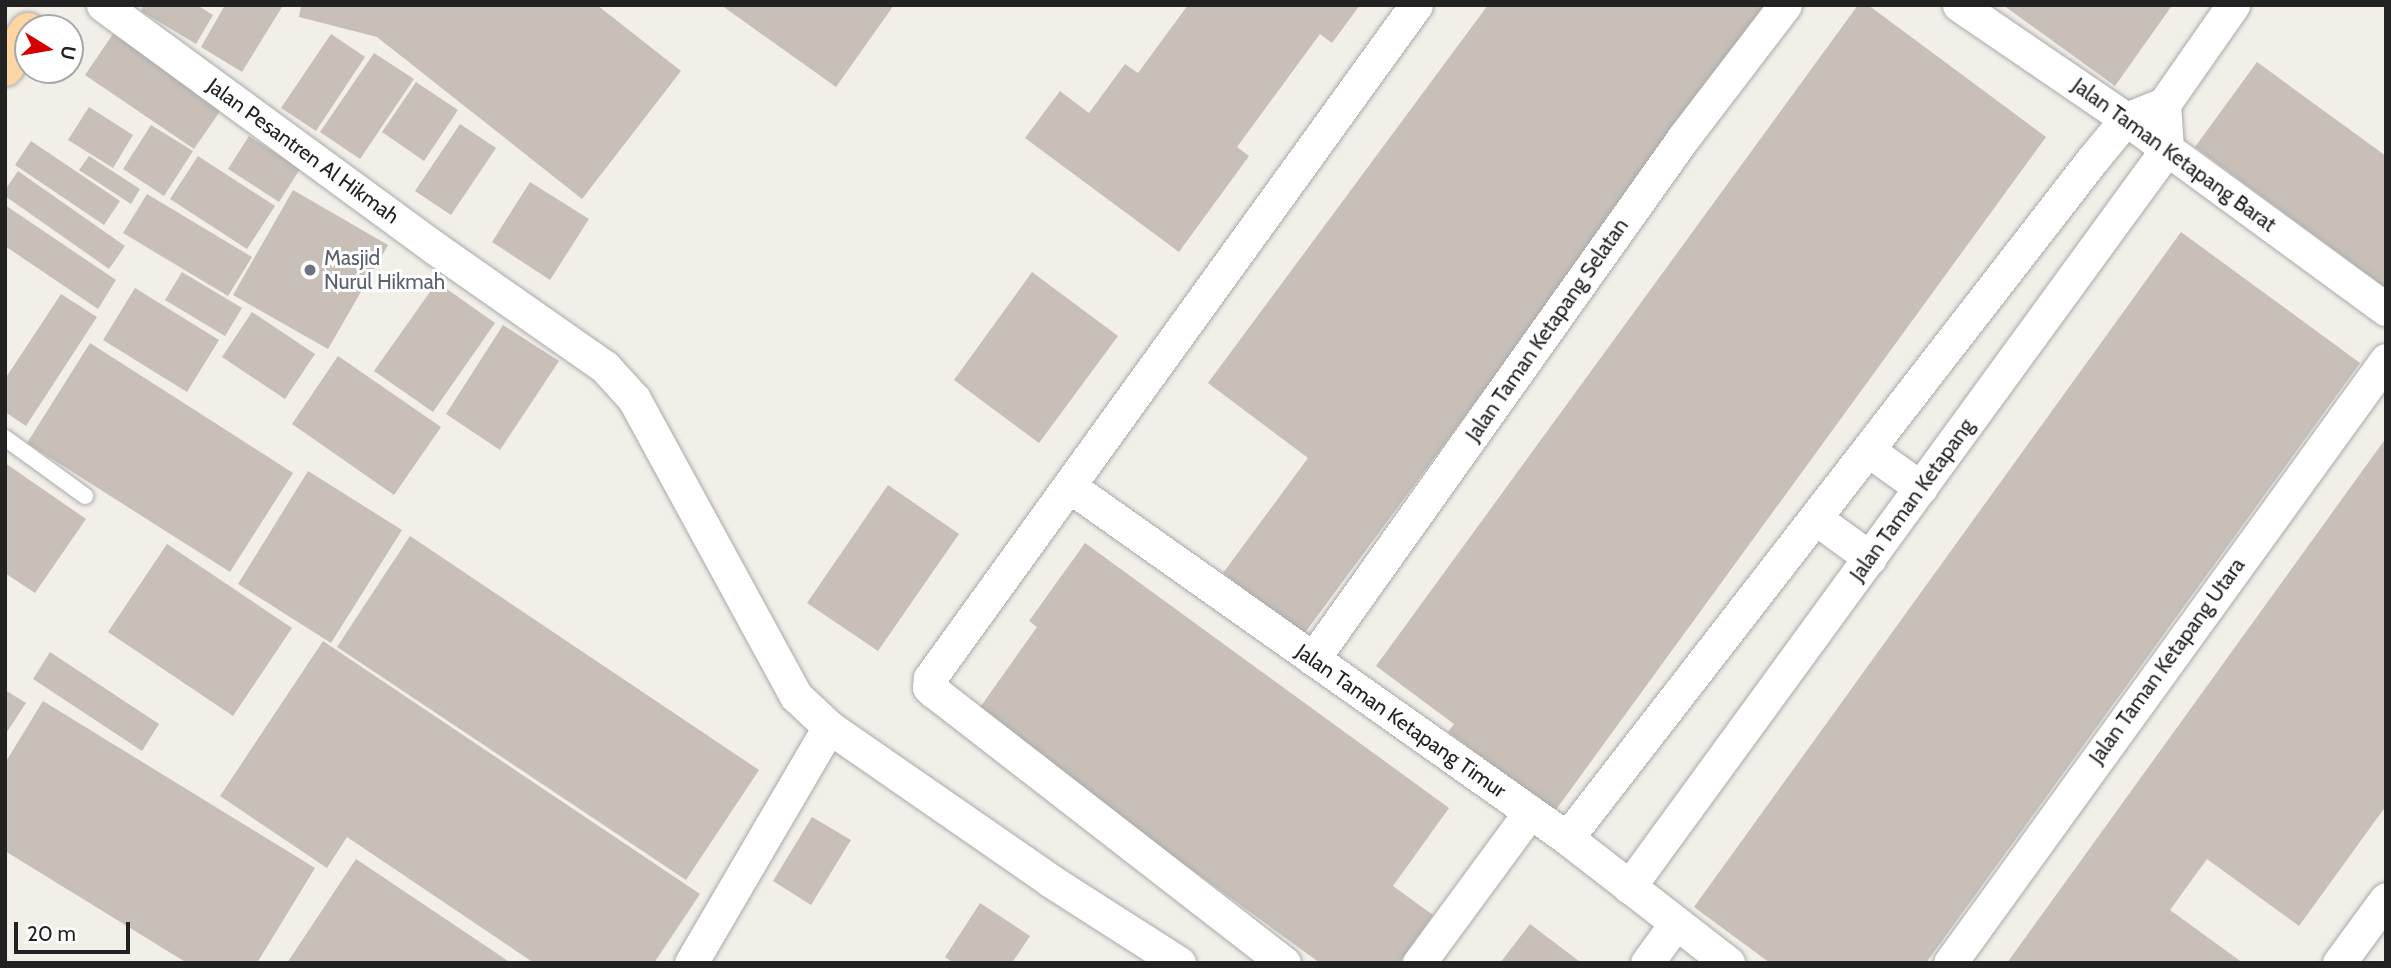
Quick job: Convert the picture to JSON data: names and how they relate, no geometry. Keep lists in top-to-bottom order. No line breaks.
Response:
{"streets":{"street":["Jalan Pesantren Al Hikmah","Jalan Taman Ketapang Barat","Jalan Taman Ketapang Selatan","Jalan Taman Ketapang","Jalan Taman Ketapang Utara","Jalan Taman Ketapang Timur"]},"crossings":[["Jalan Taman Ketapang Barat","Jalan Taman Ketapang"],["Jalan Taman Ketapang Selatan","Jalan Taman Ketapang Timur"],["Jalan Taman Ketapang","Jalan Taman Ketapang Timur"]],"places":["Masjid Nurul Hikmah"],"scale_bar":"20 m","north":"right"}
